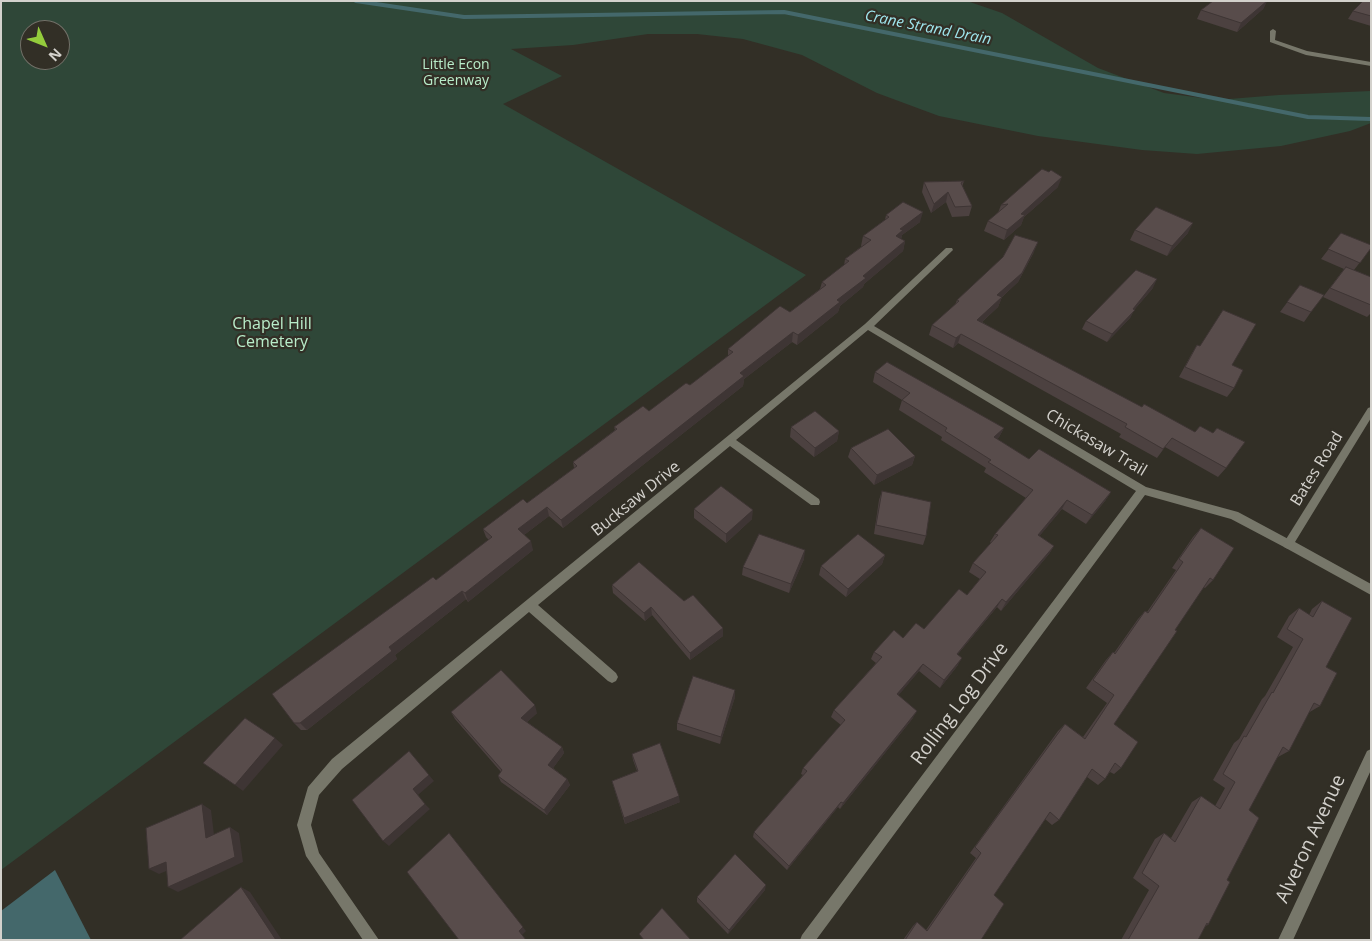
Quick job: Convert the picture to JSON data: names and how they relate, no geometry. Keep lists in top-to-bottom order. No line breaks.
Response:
{"streets":{"street":["Chickasaw Trail","Bates Road","Bucksaw Drive","Rolling Log Drive","Alveron Avenue"]},"crossings":[["Chickasaw Trail","Bates Road"],["Chickasaw Trail","Bucksaw Drive"],["Chickasaw Trail","Rolling Log Drive"]],"water":["Crane Strand Drain"],"parks":["Little Econ Greenway","Chapel Hill Cemetery"],"north":"bottom right"}
